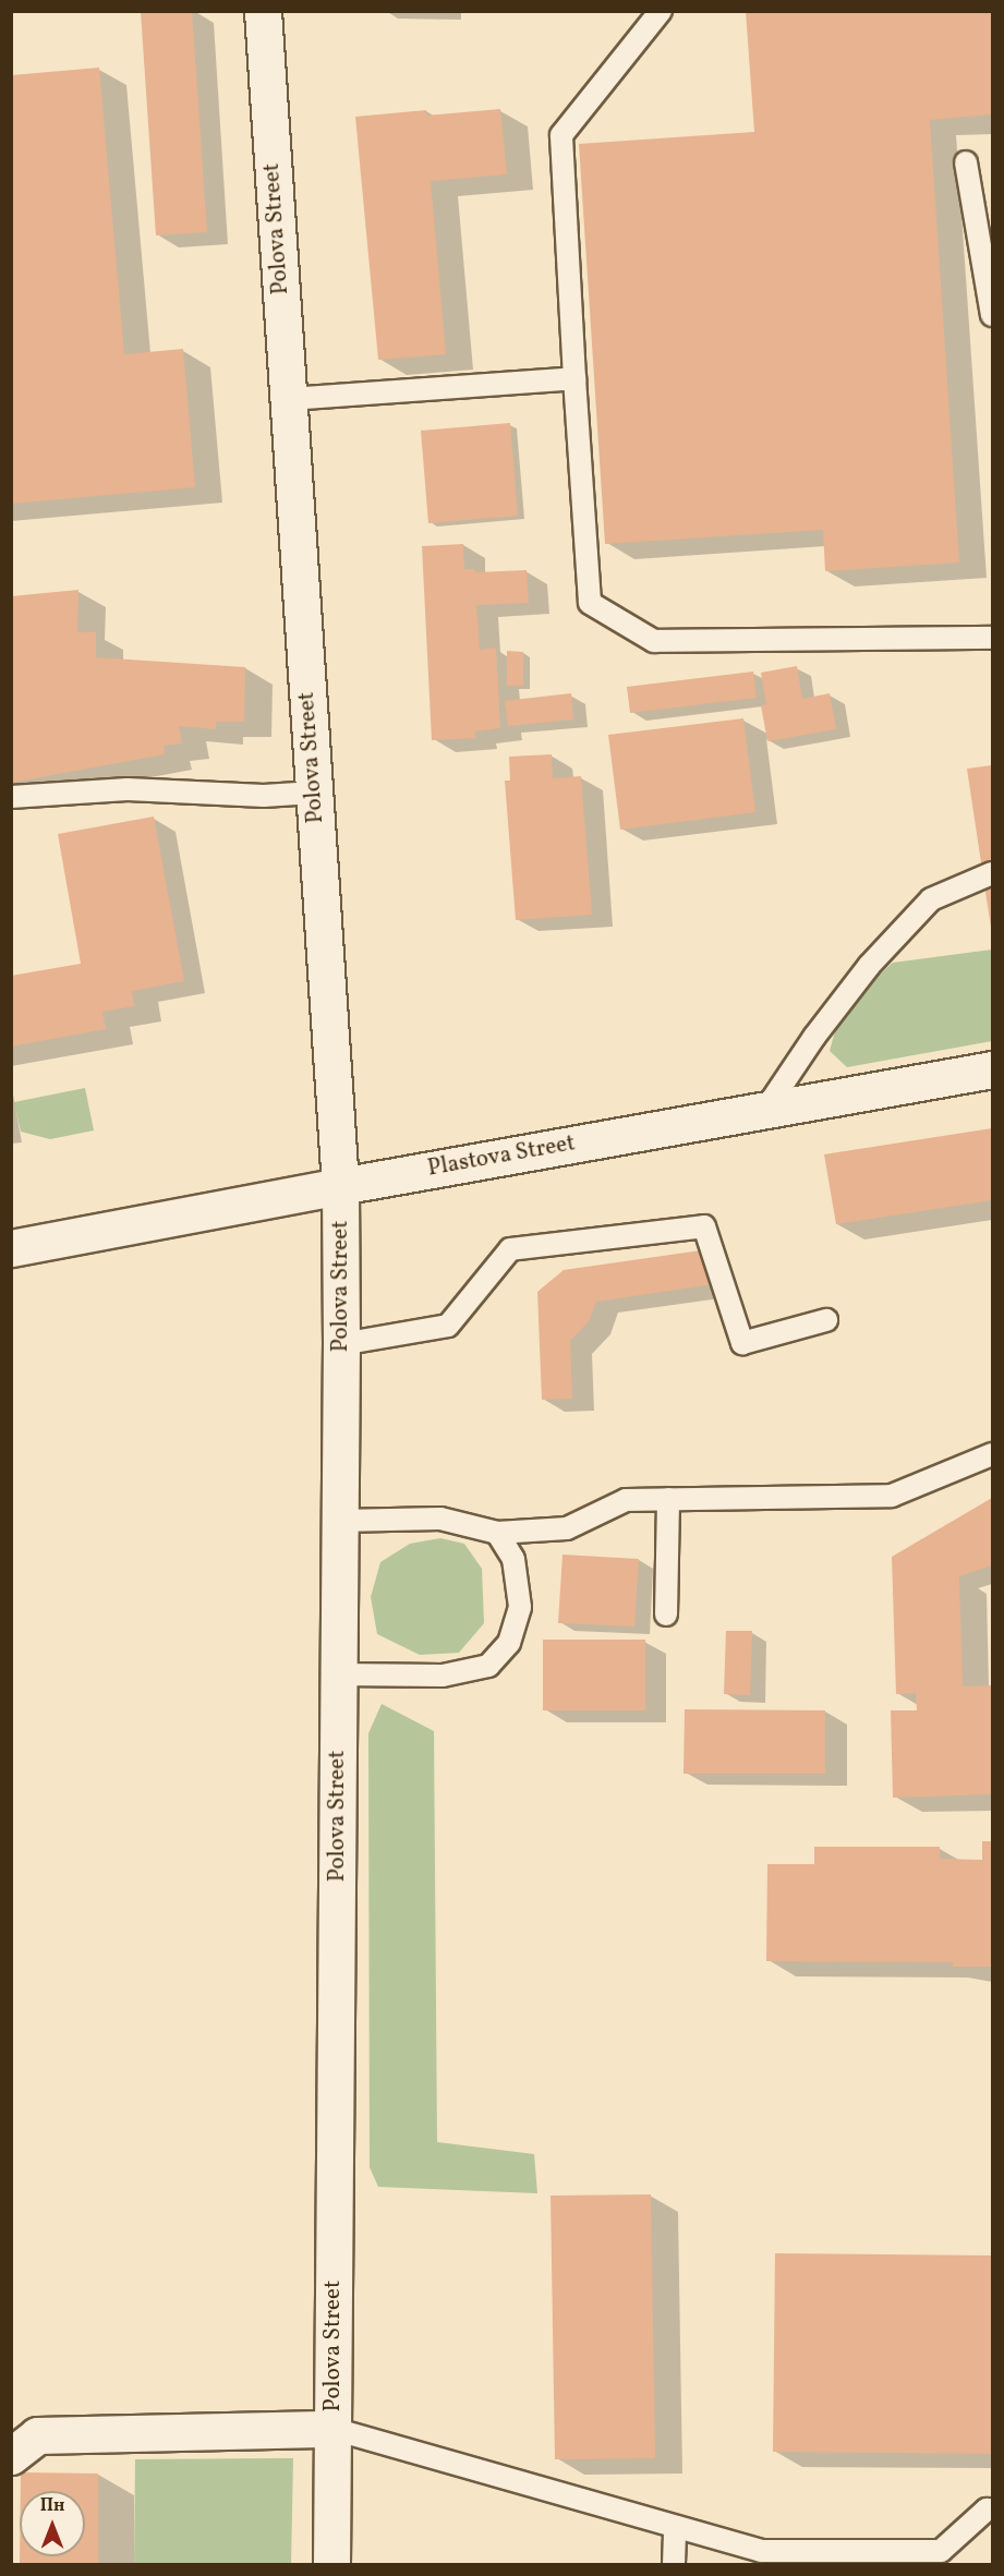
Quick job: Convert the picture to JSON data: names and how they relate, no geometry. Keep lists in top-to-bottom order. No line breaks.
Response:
{"streets":{"street":["Polova Street","Plastova Street"]},"crossings":[["Polova Street","Plastova Street"]],"north":"top"}
